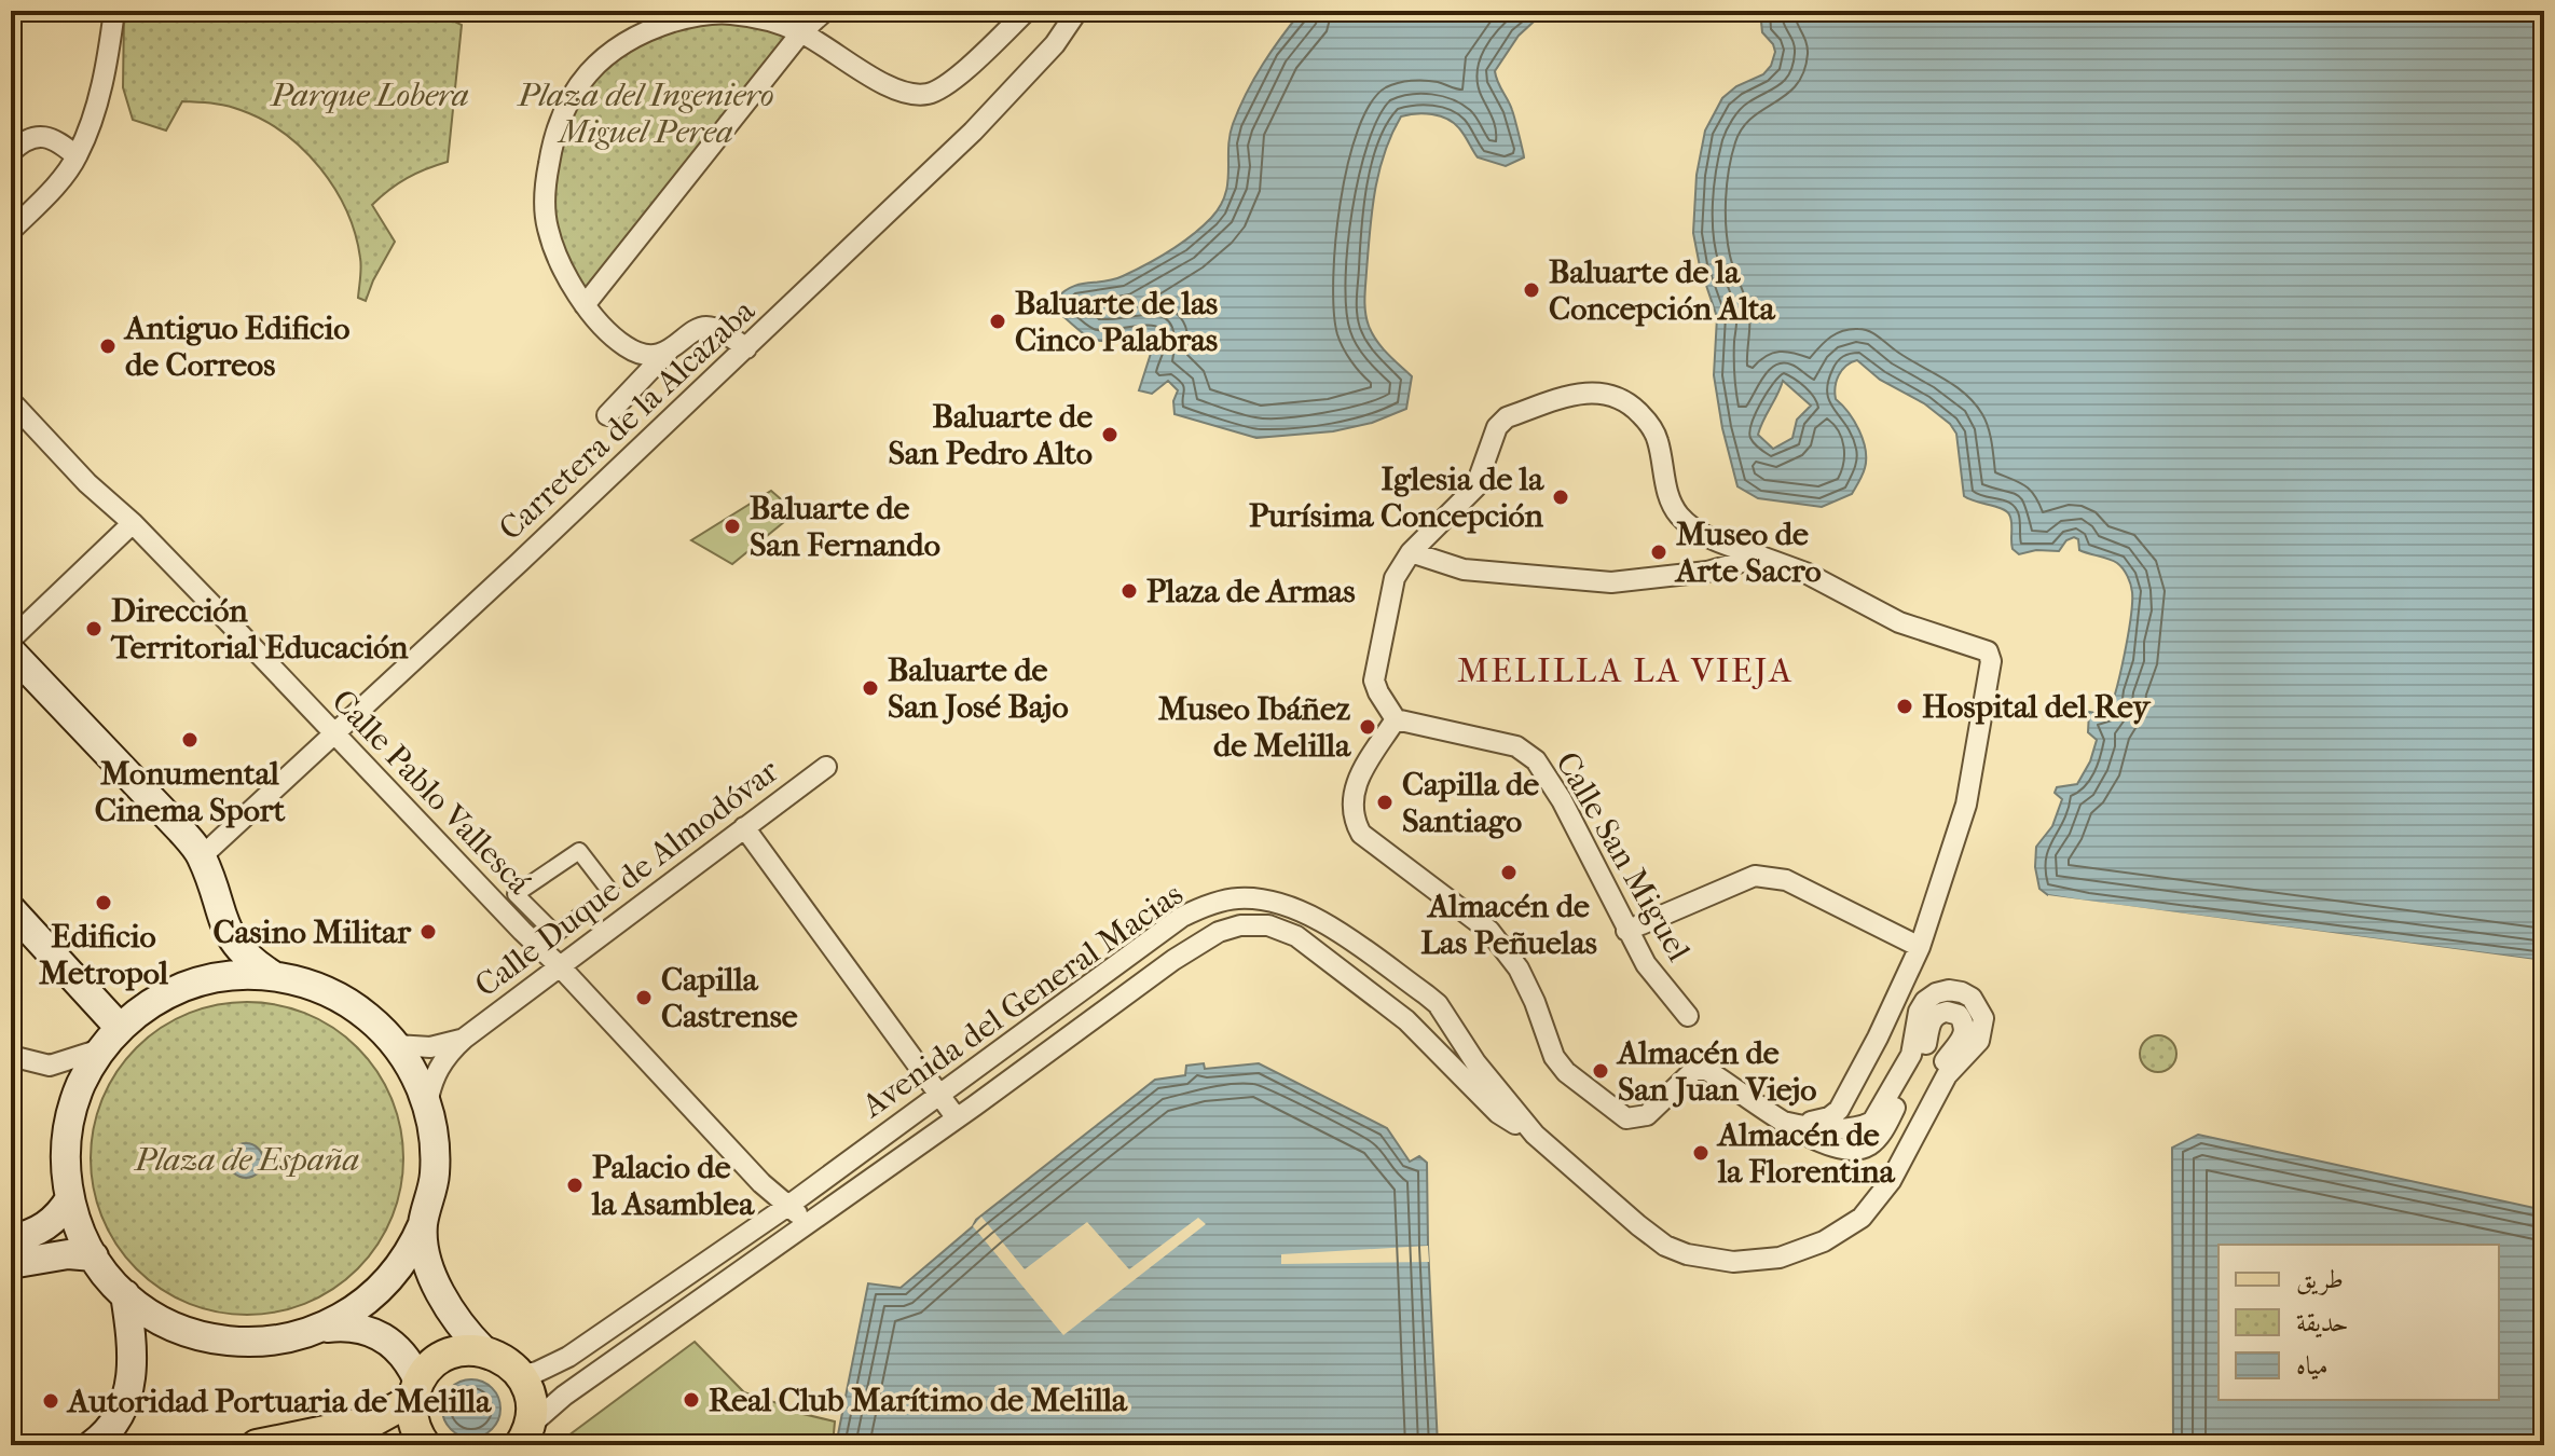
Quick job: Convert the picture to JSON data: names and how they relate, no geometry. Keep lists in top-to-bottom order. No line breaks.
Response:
{"streets":{"street":["Carretera de la Alcazaba","Calle Pablo Vallescá","Calle San Miguel","Calle Duque de Almodóvar","Avenida del General Macias"]},"crossings":[["Carretera de la Alcazaba","Calle Pablo Vallescá"],["Calle Pablo Vallescá","Calle Duque de Almodóvar"],["Calle Pablo Vallescá","Avenida del General Macias"]],"districts":["MELILLA LA VIEJA"],"parks":["Parque Lobera","Plaza del Ingeniero Miguel Perea","Plaza de España"],"places":["Baluarte de la Concepción Alta","Baluarte de las Cinco Palabras","Antiguo Edificio de Correos","Baluarte de San Pedro Alto","Iglesia de la Purísima Concepción","Baluarte de San Fernando","Museo de Arte Sacro","Plaza de Armas","Dirección Territorial Educación","Baluarte de San José Bajo","Hospital del Rey","Museo Ibáñez de Melilla","Monumental Cinema Sport","Capilla de Santiago","Almacén de Las Peñuelas","Edificio Metropol","Casino Militar","Capilla Castrense","Almacén de San Juan Viejo","Almacén de la Florentina","Palacio de la Asamblea","Real Club Marítimo de Melilla","Autoridad Portuaria de Melilla"],"legend":["طريق","حديقة","مياه"]}
